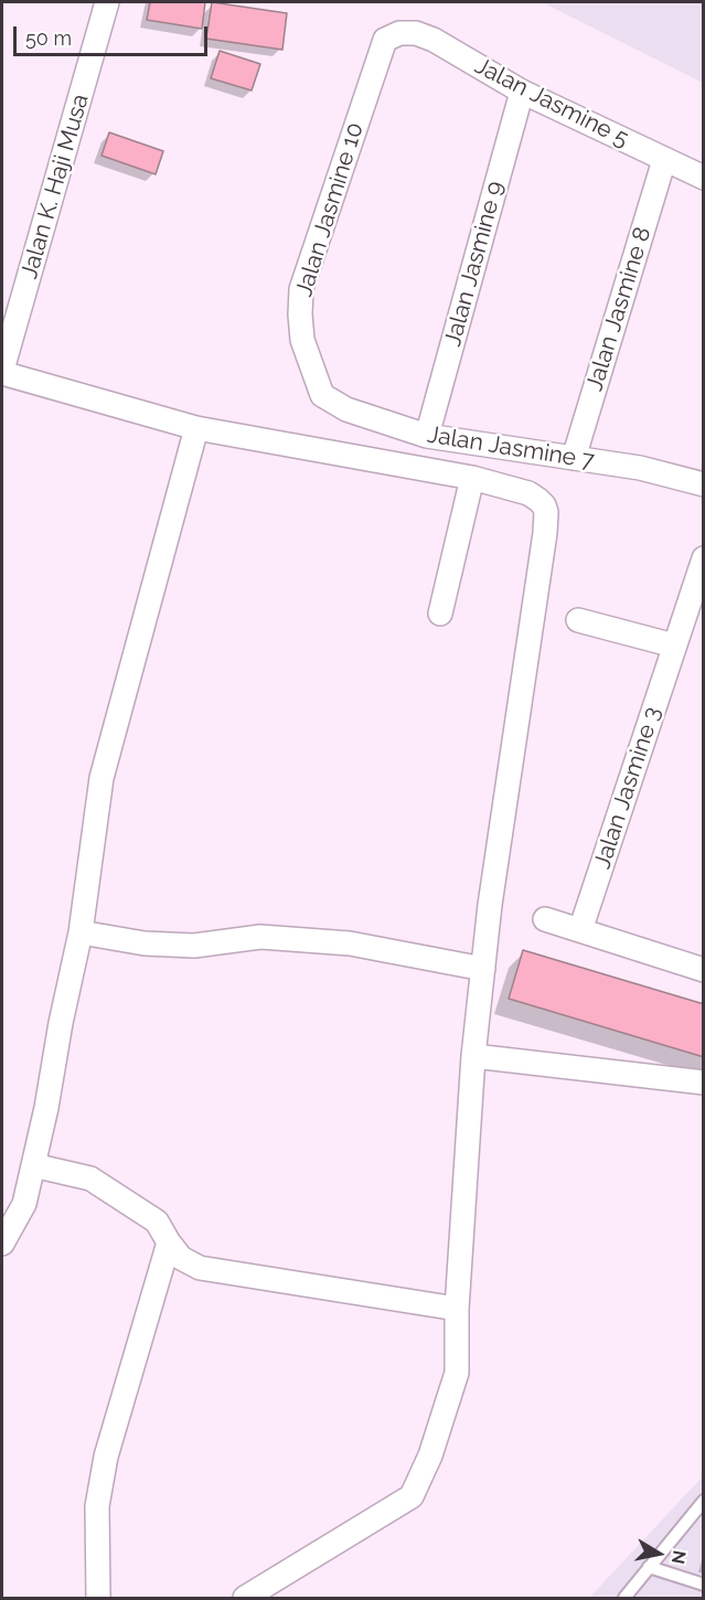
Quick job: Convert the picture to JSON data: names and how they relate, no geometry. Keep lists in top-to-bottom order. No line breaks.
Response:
{"streets":{"street":["Jalan Jasmine 5","Jalan K. Haji Musa","Jalan Jasmine 10","Jalan Jasmine 9","Jalan Jasmine 8","Jalan Jasmine 7","Jalan Jasmine 3"]},"crossings":[["Jalan Jasmine 5","Jalan Jasmine 10"],["Jalan Jasmine 5","Jalan Jasmine 9"],["Jalan Jasmine 5","Jalan Jasmine 8"],["Jalan Jasmine 10","Jalan Jasmine 7"],["Jalan Jasmine 9","Jalan Jasmine 7"],["Jalan Jasmine 8","Jalan Jasmine 7"]],"scale_bar":"50 m","north":"right"}
